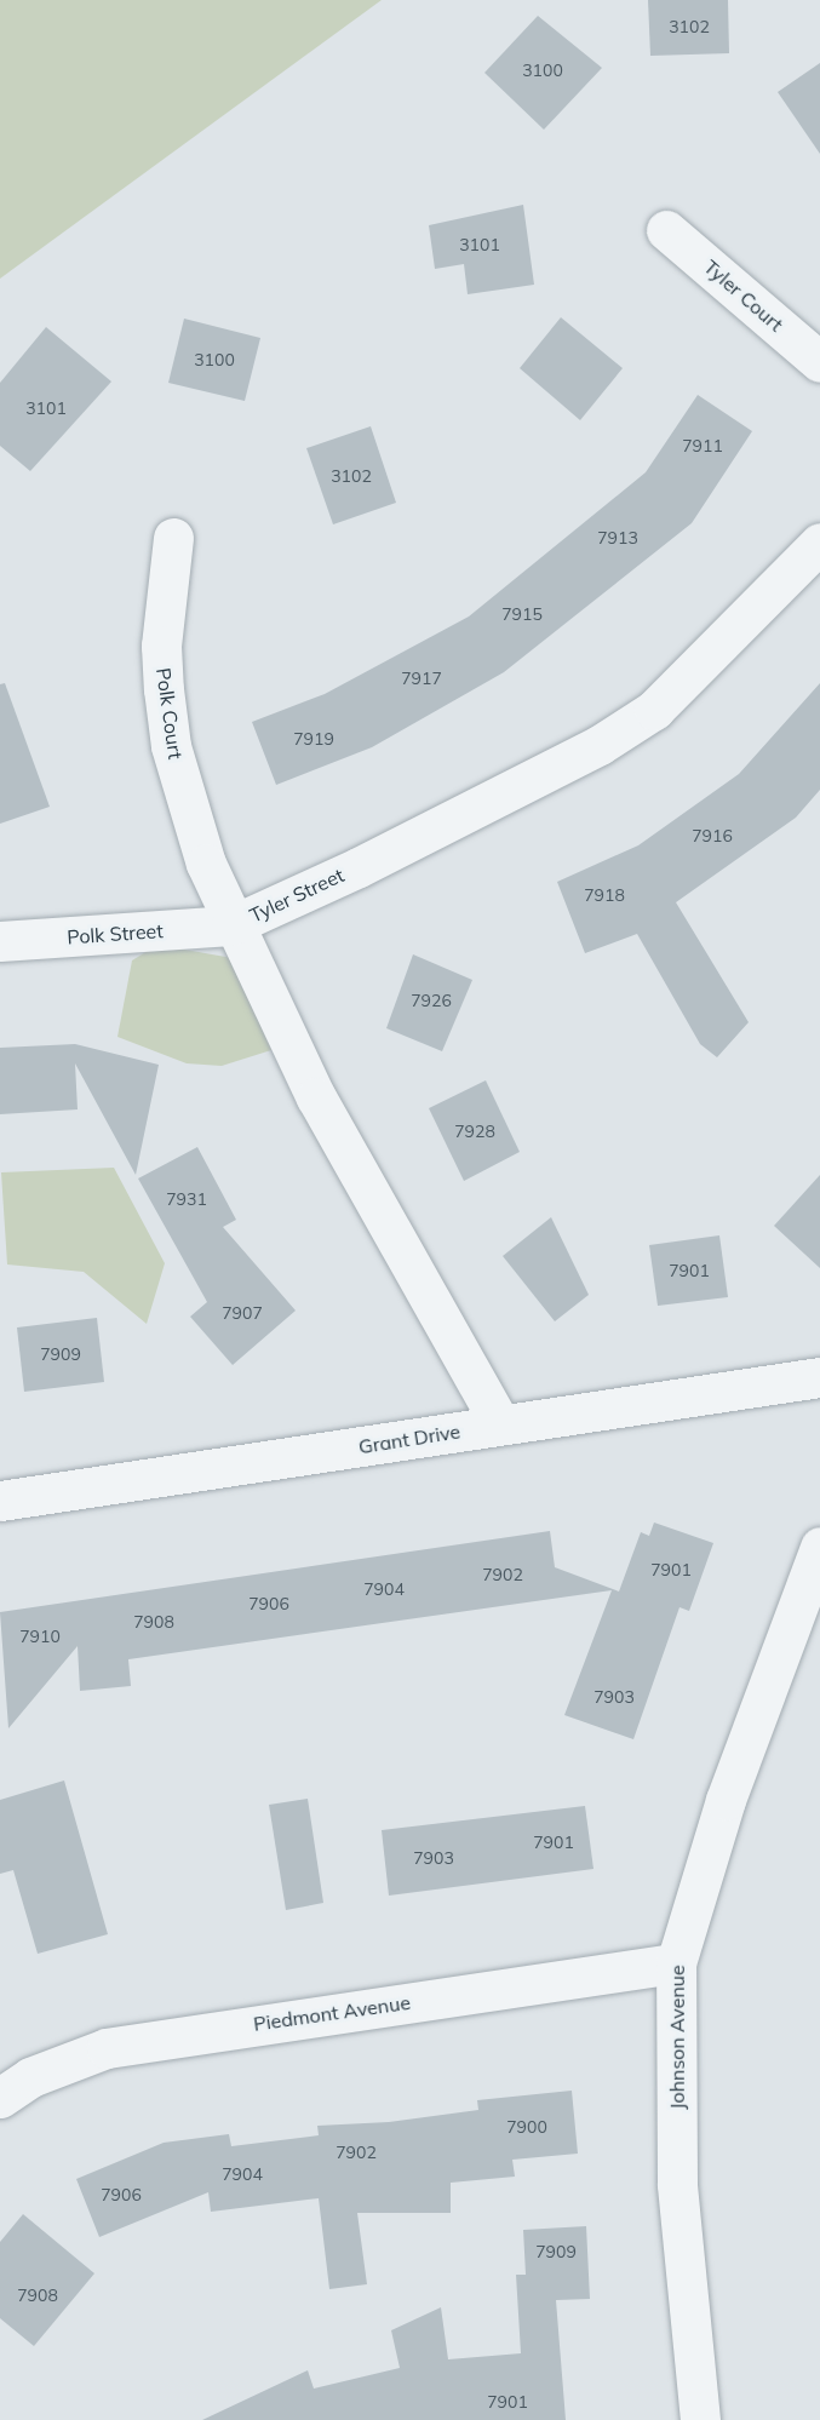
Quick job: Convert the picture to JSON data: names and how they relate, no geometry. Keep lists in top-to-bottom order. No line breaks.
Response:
{"streets":{"street":["Tyler Court","Polk Court","Tyler Street","Polk Street","Grant Drive","Piedmont Avenue","Johnson Avenue"]},"crossings":[["Polk Court","Tyler Street"],["Polk Court","Polk Street"],["Tyler Street","Polk Street"],["Tyler Street","Grant Drive"],["Piedmont Avenue","Johnson Avenue"]],"house_numbers":["3102","3100","3101","3100","3101","7911","3102","7913","7915","7917","7919","7916","7918","7926","7928","7931","7901","7907","7909","7901","7902","7904","7906","7908","7910","7903","7901","7903","7900","7902","7904","7906","7909","7908","7901"]}
